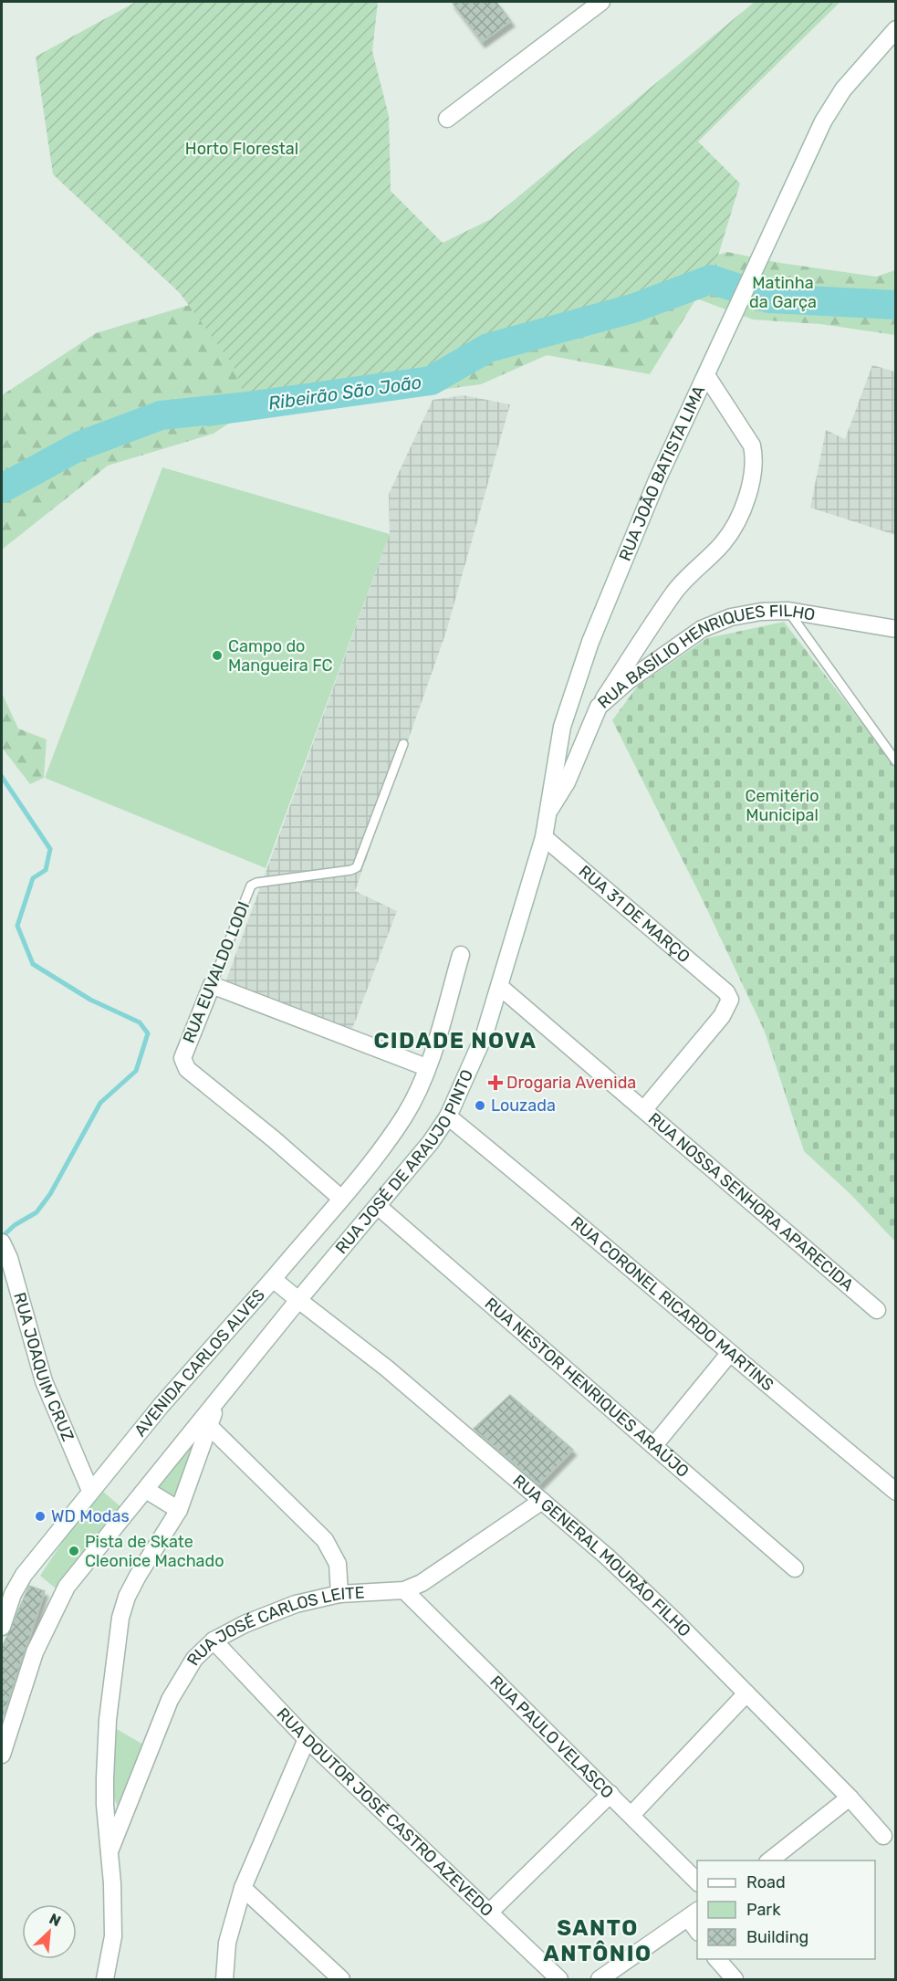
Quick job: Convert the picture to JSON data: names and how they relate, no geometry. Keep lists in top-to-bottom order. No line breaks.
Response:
{"streets":{"street":["RUA JOÃO BATISTA LIMA","RUA BASÍLIO HENRIQUES FILHO","RUA 31 DE MARÇO","RUA EUVALDO LODI","RUA JOSÉ DE ARAUJO PINTO","RUA NOSSA SENHORA APARECIDA","RUA CORONEL RICARDO MARTINS","AVENIDA CARLOS ALVES","RUA JOAQUIM CRUZ","RUA NESTOR HENRIQUES ARAÚJO","RUA GENERAL MOURÃO FILHO","RUA JOSÉ CARLOS LEITE","RUA PAULO VELASCO","RUA DOUTOR JOSÉ CASTRO AZEVEDO"]},"crossings":[["RUA JOÃO BATISTA LIMA","RUA JOSÉ DE ARAUJO PINTO"],["RUA BASÍLIO HENRIQUES FILHO","RUA JOSÉ DE ARAUJO PINTO"],["RUA 31 DE MARÇO","RUA JOSÉ DE ARAUJO PINTO"],["RUA 31 DE MARÇO","RUA NOSSA SENHORA APARECIDA"],["RUA EUVALDO LODI","RUA JOSÉ DE ARAUJO PINTO"],["RUA JOSÉ DE ARAUJO PINTO","RUA NOSSA SENHORA APARECIDA"],["RUA JOSÉ DE ARAUJO PINTO","RUA CORONEL RICARDO MARTINS"],["RUA JOSÉ DE ARAUJO PINTO","AVENIDA CARLOS ALVES"],["RUA JOSÉ DE ARAUJO PINTO","RUA NESTOR HENRIQUES ARAÚJO"],["RUA JOSÉ DE ARAUJO PINTO","RUA GENERAL MOURÃO FILHO"],["AVENIDA CARLOS ALVES","RUA JOAQUIM CRUZ"],["AVENIDA CARLOS ALVES","RUA GENERAL MOURÃO FILHO"],["RUA GENERAL MOURÃO FILHO","RUA JOSÉ CARLOS LEITE"],["RUA JOSÉ CARLOS LEITE","RUA PAULO VELASCO"],["RUA JOSÉ CARLOS LEITE","RUA DOUTOR JOSÉ CASTRO AZEVEDO"]],"districts":["CIDADE NOVA","SANTO ANTÔNIO"],"water":["Ribeirão São João"],"parks":["Horto Florestal","Matinha da Garça","Cemitério Municipal"],"places":{"other":["Campo do Mangueira FC","Louzada","WD Modas","Pista de Skate Cleonice Machado"],"health":["Drogaria Avenida"]},"legend":["Road","Park","Building"],"north":"top right"}
